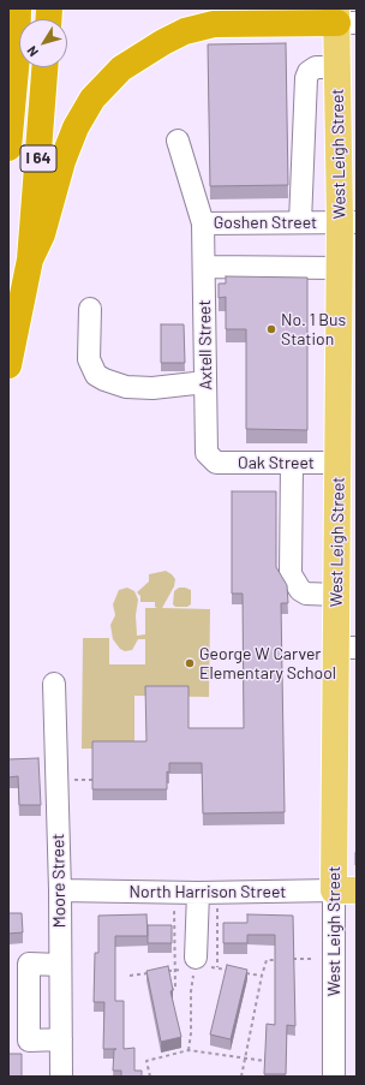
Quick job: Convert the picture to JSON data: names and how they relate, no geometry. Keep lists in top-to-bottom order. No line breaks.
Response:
{"streets":{"highway":["I 64"],"main road":["West Leigh Street"],"street":["Goshen Street","Axtell Street","Oak Street","Moore Street","North Harrison Street"]},"crossings":[["West Leigh Street","Goshen Street"],["West Leigh Street","Oak Street"],["West Leigh Street","North Harrison Street"],["Goshen Street","Axtell Street"],["Axtell Street","Oak Street"],["Moore Street","North Harrison Street"]],"places":["No. 1 Bus Station","George W Carver Elementary School"],"north":"bottom left"}
